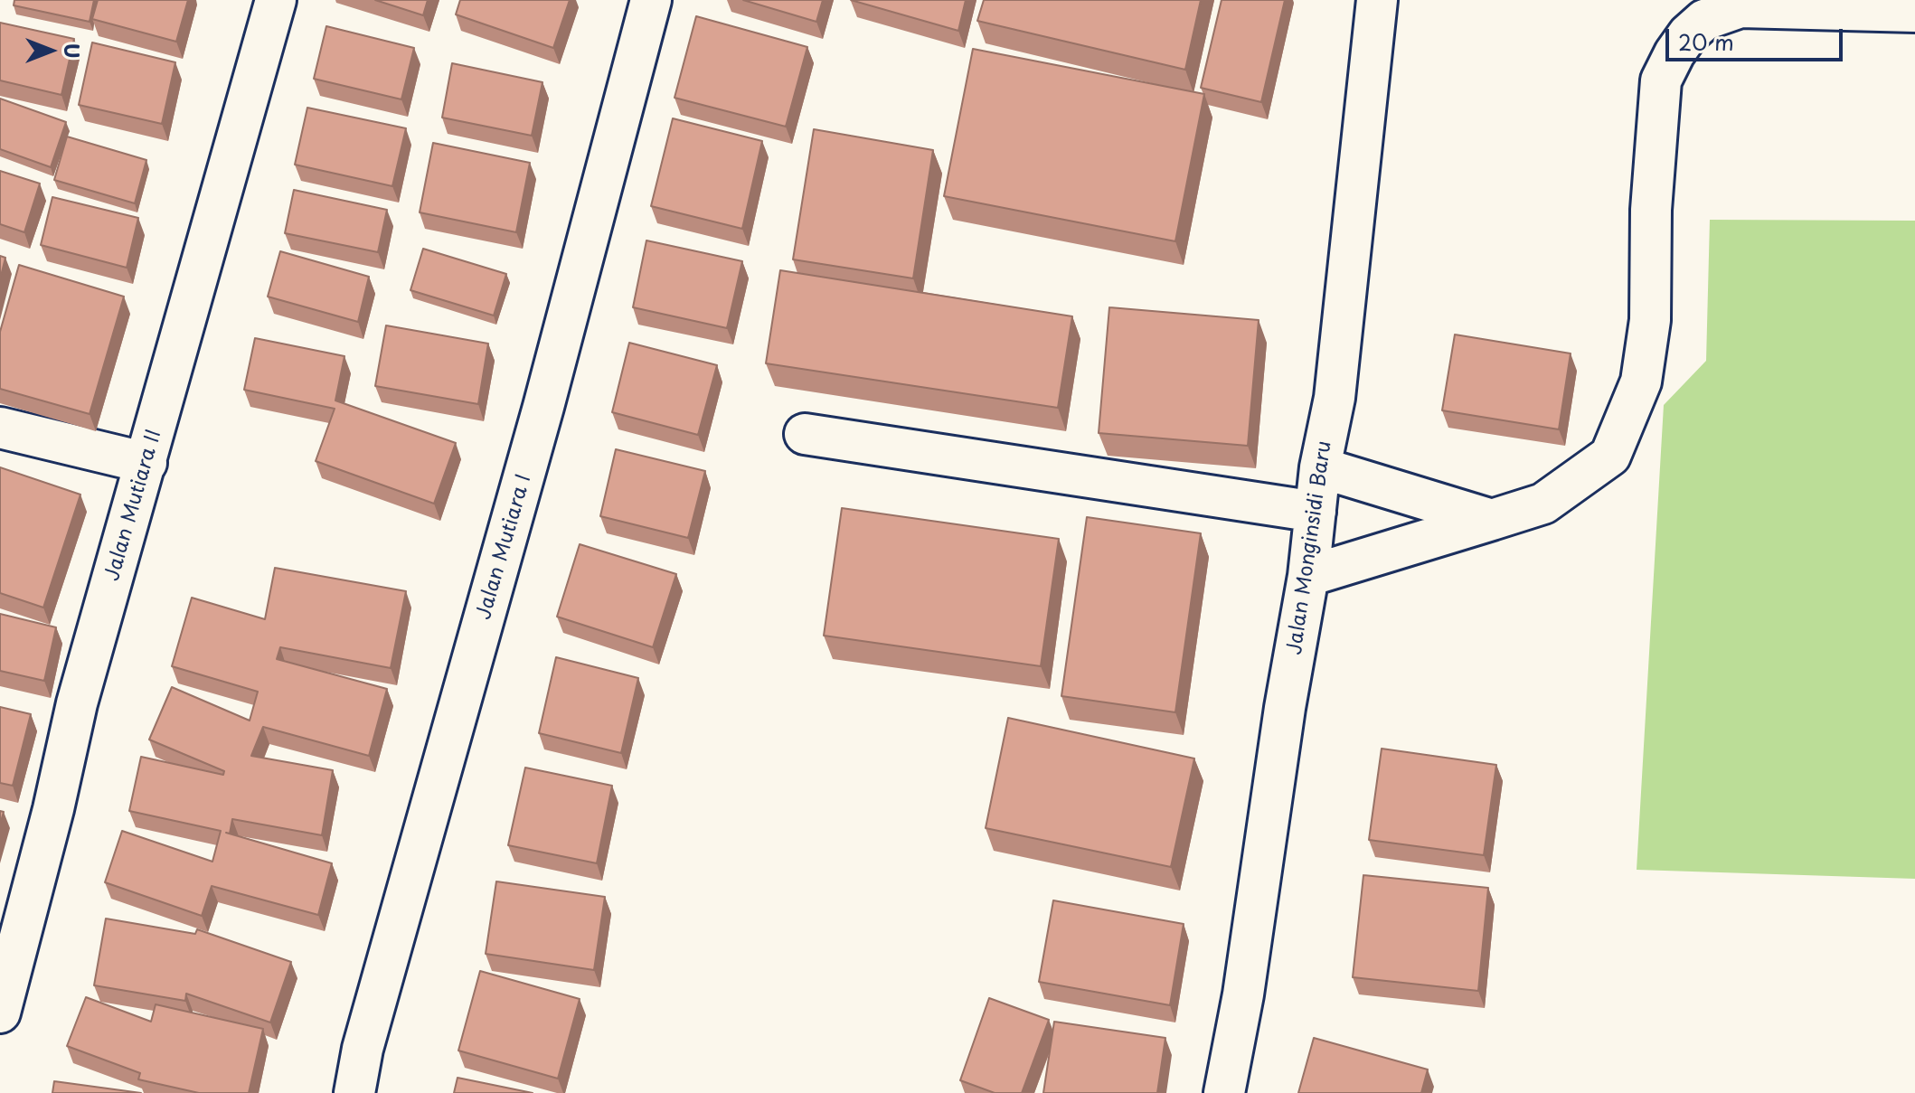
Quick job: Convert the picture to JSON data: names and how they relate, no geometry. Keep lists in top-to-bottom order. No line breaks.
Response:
{"streets":{"street":["Jalan Mutiara II","Jalan Mutiara I","Jalan Monginsidi Baru"]},"scale_bar":"20 m","north":"right"}
